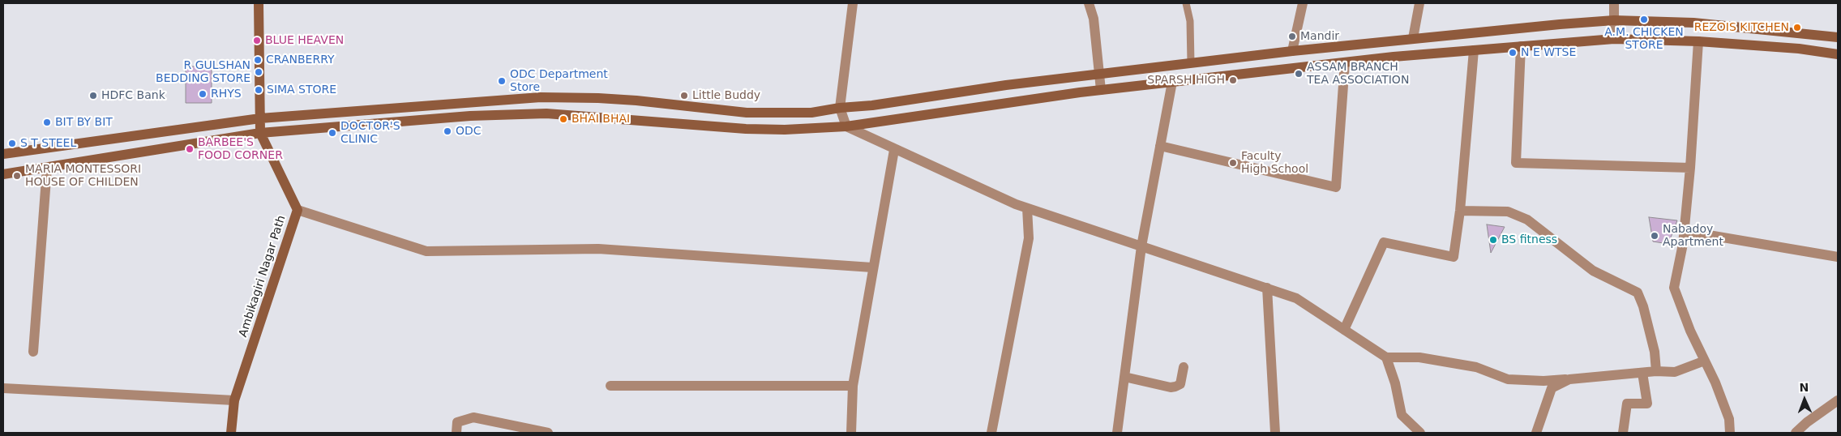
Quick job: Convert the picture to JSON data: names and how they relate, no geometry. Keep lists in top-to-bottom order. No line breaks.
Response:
{"streets":{"main road":["Ambikagiri Nagar Path"]},"places":["A.M. CHICKEN STORE","REZOIS KITCHEN","Mandir","BLUE HEAVEN","N E WTSE","CRANBERRY","R GULSHAN BEDDING STORE","ASSAM BRANCH TEA ASSOCIATION","SPARSH HIGH","ODC Department Store","SIMA STORE","RHYS","HDFC Bank","Little Buddy","BHAI BHAI","BIT BY BIT","ODC","DOCTOR'S CLINIC","S T STEEL","BARBEE'S FOOD CORNER","Faculty High School","MARIA MONTESSORI HOUSE OF CHILDEN","Nabadoy Apartment","BS fitness"],"north":"top"}
